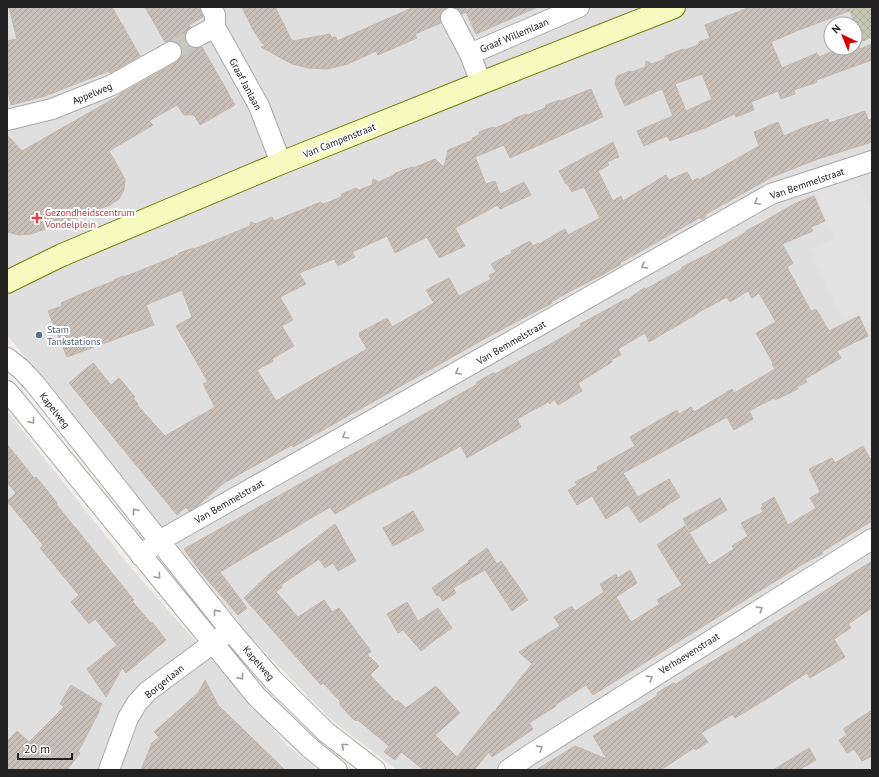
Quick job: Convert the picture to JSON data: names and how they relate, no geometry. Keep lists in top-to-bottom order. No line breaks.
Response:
{"streets":{"street":["Graaf Willemlaan","Graaf Janlaan","Appelweg","Van Campenstraat","Van Bemmelstraat","Kapelweg","Verhoevenstraat","Borgerlaan"]},"crossings":[["Graaf Janlaan","Van Campenstraat"],["Van Bemmelstraat","Kapelweg"],["Kapelweg","Borgerlaan"]],"one_way":["Van Bemmelstraat","Verhoevenstraat"],"places":{"health":["Gezondheidscentrum Vondelplein"],"other":["Stam Tankstations"]},"scale_bar":"20 m","north":"top left"}
